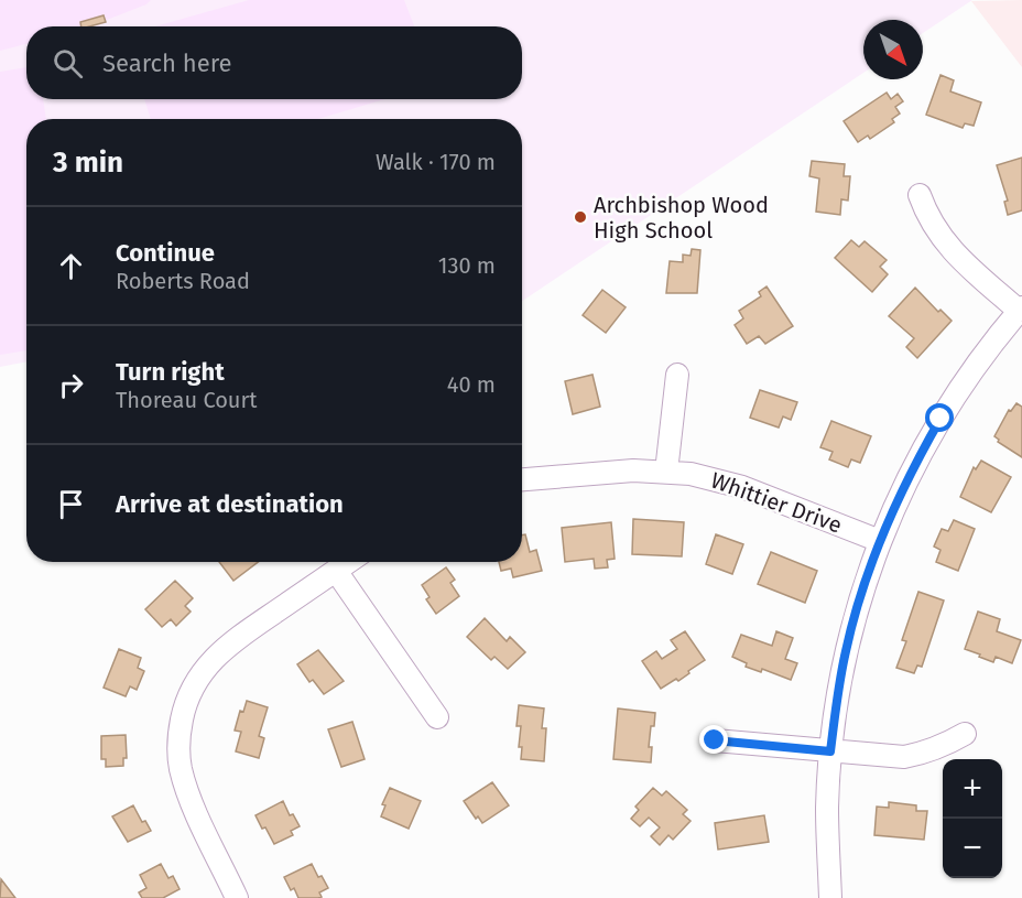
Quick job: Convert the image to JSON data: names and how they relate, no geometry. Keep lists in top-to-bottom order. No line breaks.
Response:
{"streets":{"street":["Whittier Drive"]},"places":["Archbishop Wood High School"],"north":"bottom right","page":{"search":"Search here","heading":["3 min","Walk · 170 m"],"list":[["Continue","Roberts Road","130 m"],["Turn right","Thoreau Court","40 m"],"Arrive at destination"],"map_buttons":["+","−"]}}
